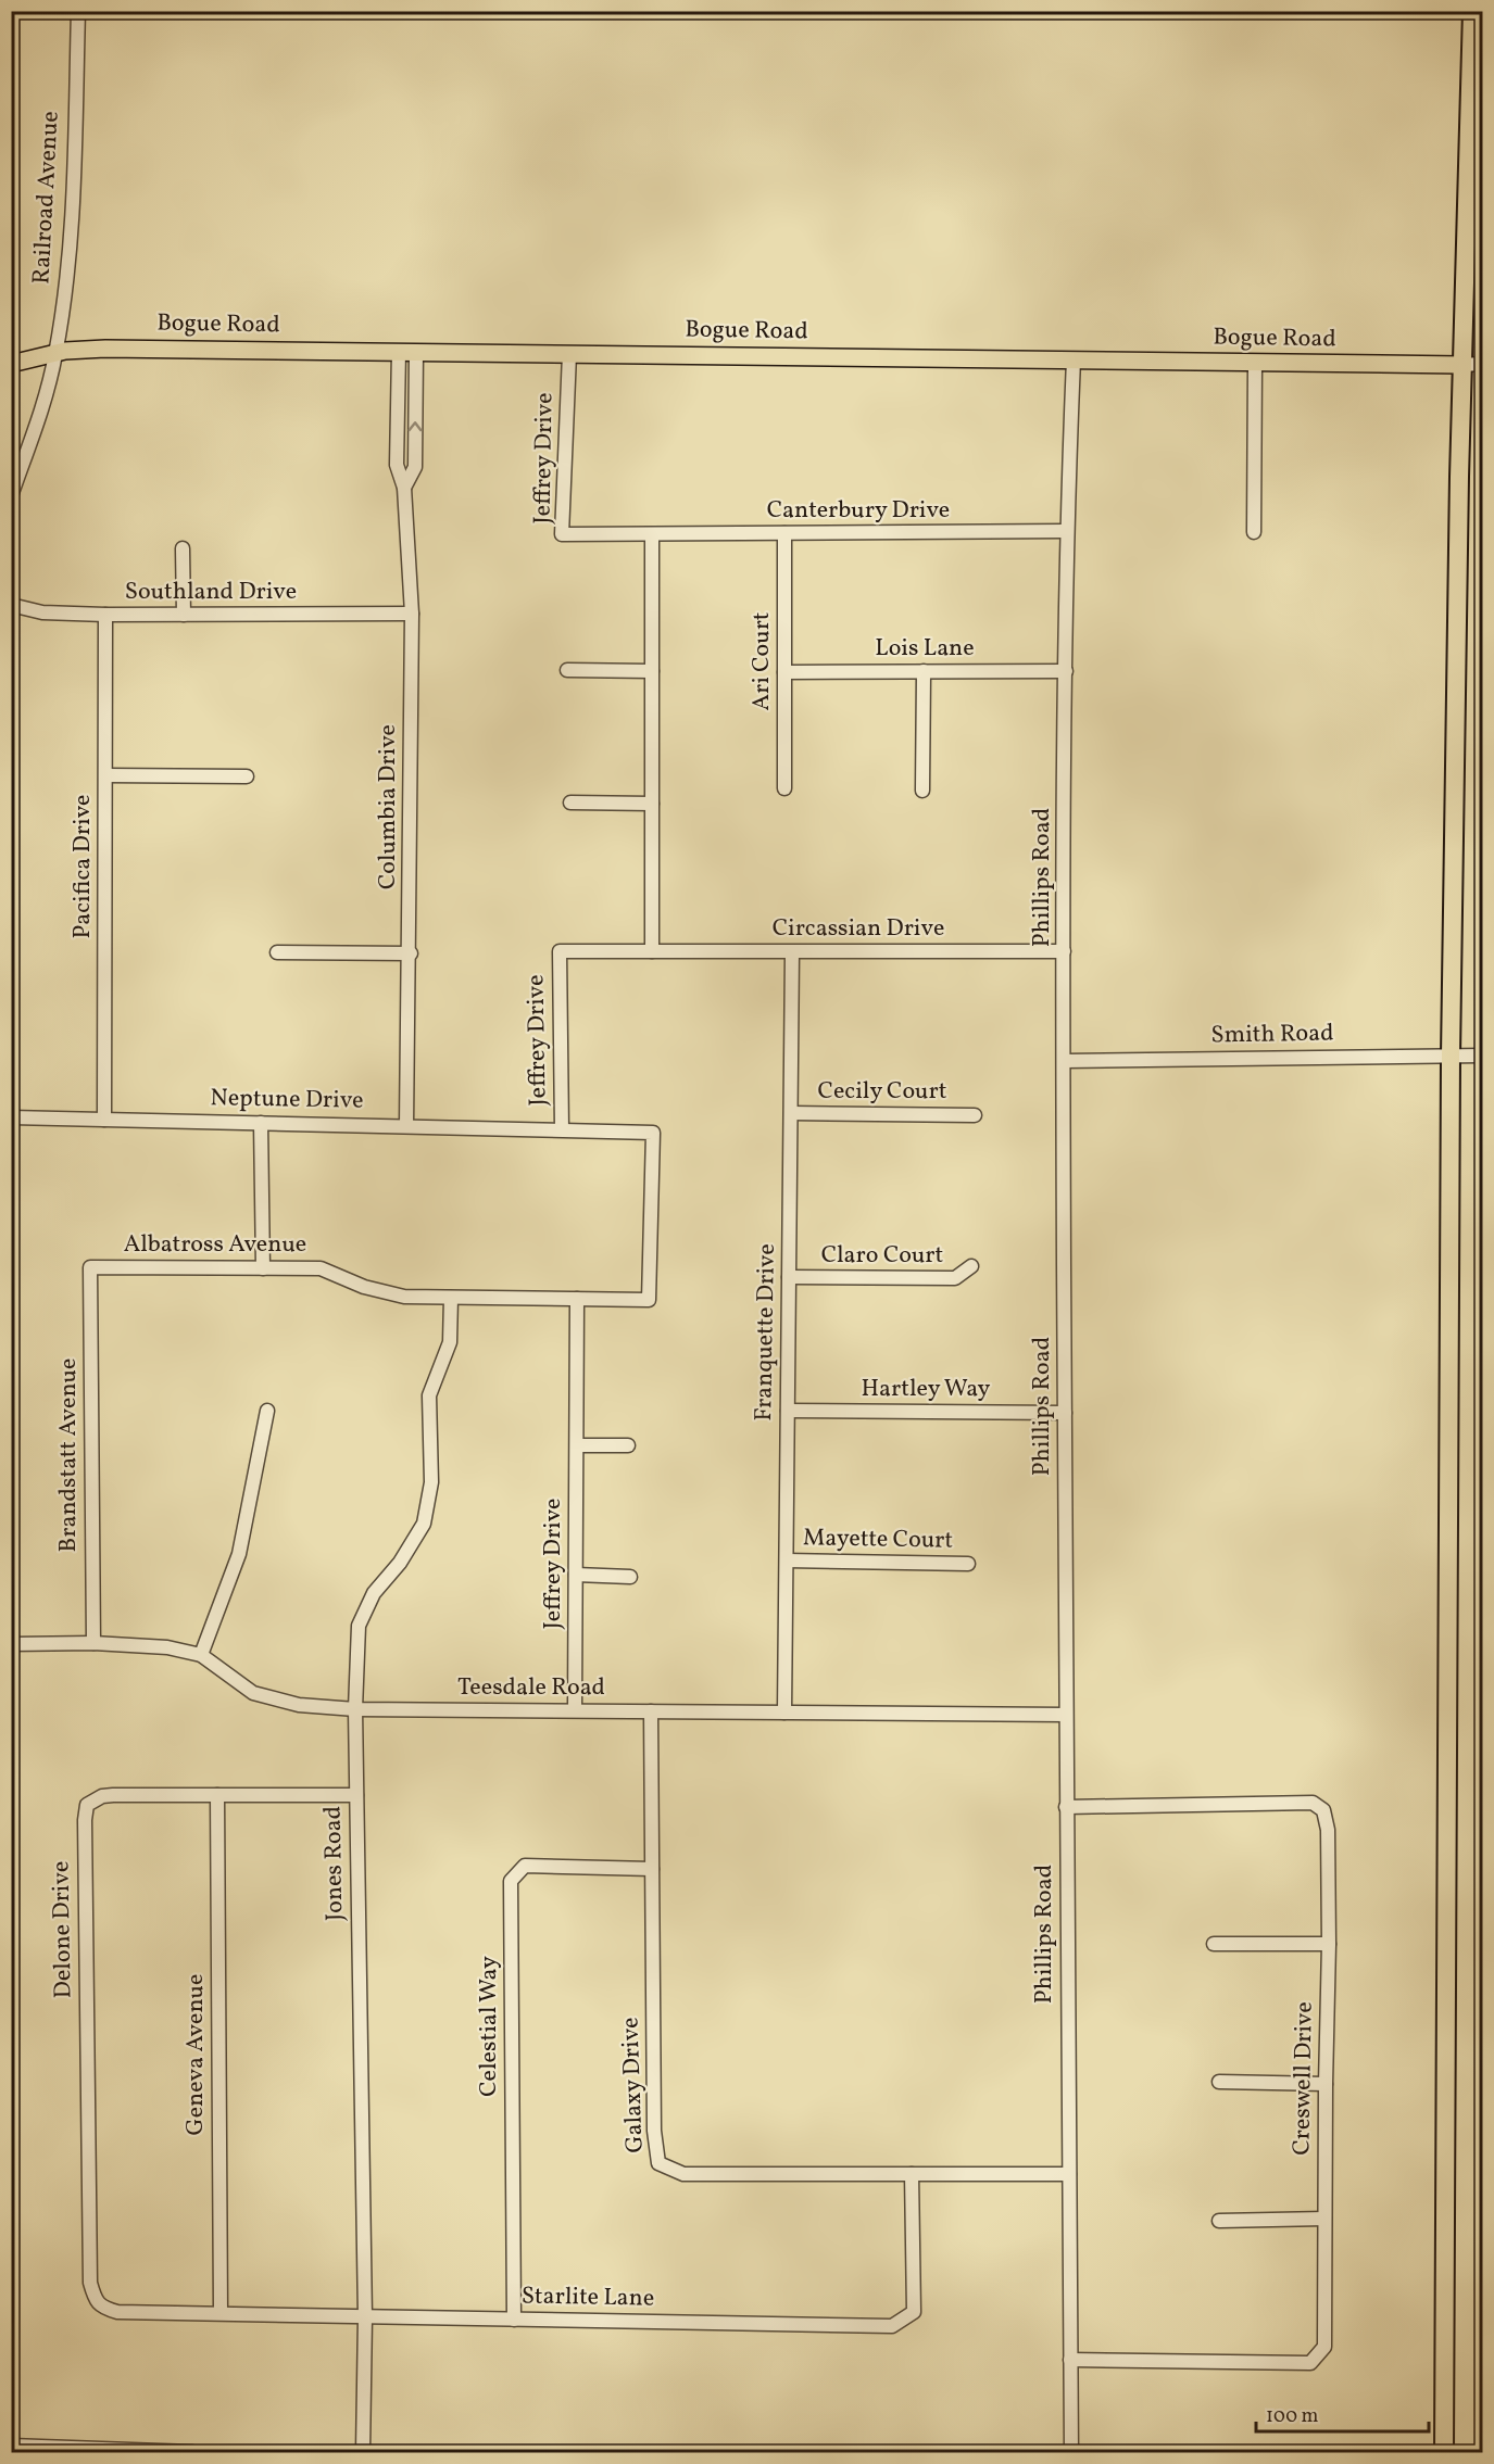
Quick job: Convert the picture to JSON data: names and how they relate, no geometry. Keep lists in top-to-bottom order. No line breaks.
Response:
{"streets":{"main road":["Bogue Road"],"street":["Railroad Avenue","Jeffrey Drive","Canterbury Drive","Southland Drive","Lois Lane","Ari Court","Columbia Drive","Pacifica Drive","Phillips Road","Circassian Drive","Smith Road","Cecily Court","Neptune Drive","Albatross Avenue","Claro Court","Franquette Drive","Hartley Way","Brandstatt Avenue","Mayette Court","Teesdale Road","Jones Road","Delone Drive","Celestial Way","Geneva Avenue","Creswell Drive","Galaxy Drive","Starlite Lane"]},"crossings":[["Railroad Avenue","Bogue Road"],["Bogue Road","Jeffrey Drive"],["Bogue Road","Columbia Drive"],["Bogue Road","Phillips Road"],["Jeffrey Drive","Canterbury Drive"],["Jeffrey Drive","Circassian Drive"],["Jeffrey Drive","Neptune Drive"],["Jeffrey Drive","Albatross Avenue"],["Jeffrey Drive","Teesdale Road"],["Canterbury Drive","Ari Court"],["Canterbury Drive","Phillips Road"],["Southland Drive","Columbia Drive"],["Southland Drive","Pacifica Drive"],["Lois Lane","Ari Court"],["Lois Lane","Phillips Road"],["Columbia Drive","Neptune Drive"],["Pacifica Drive","Neptune Drive"],["Phillips Road","Circassian Drive"],["Phillips Road","Smith Road"],["Phillips Road","Hartley Way"],["Phillips Road","Teesdale Road"],["Phillips Road","Creswell Drive"],["Phillips Road","Galaxy Drive"],["Circassian Drive","Franquette Drive"],["Cecily Court","Franquette Drive"],["Albatross Avenue","Brandstatt Avenue"],["Albatross Avenue","Jones Road"],["Claro Court","Franquette Drive"],["Franquette Drive","Hartley Way"],["Franquette Drive","Mayette Court"],["Franquette Drive","Teesdale Road"],["Brandstatt Avenue","Teesdale Road"],["Teesdale Road","Jones Road"],["Teesdale Road","Galaxy Drive"],["Jones Road","Delone Drive"],["Jones Road","Starlite Lane"],["Delone Drive","Geneva Avenue"],["Delone Drive","Starlite Lane"],["Celestial Way","Galaxy Drive"],["Celestial Way","Starlite Lane"],["Geneva Avenue","Starlite Lane"],["Galaxy Drive","Starlite Lane"]],"scale_bar":"100 m"}
